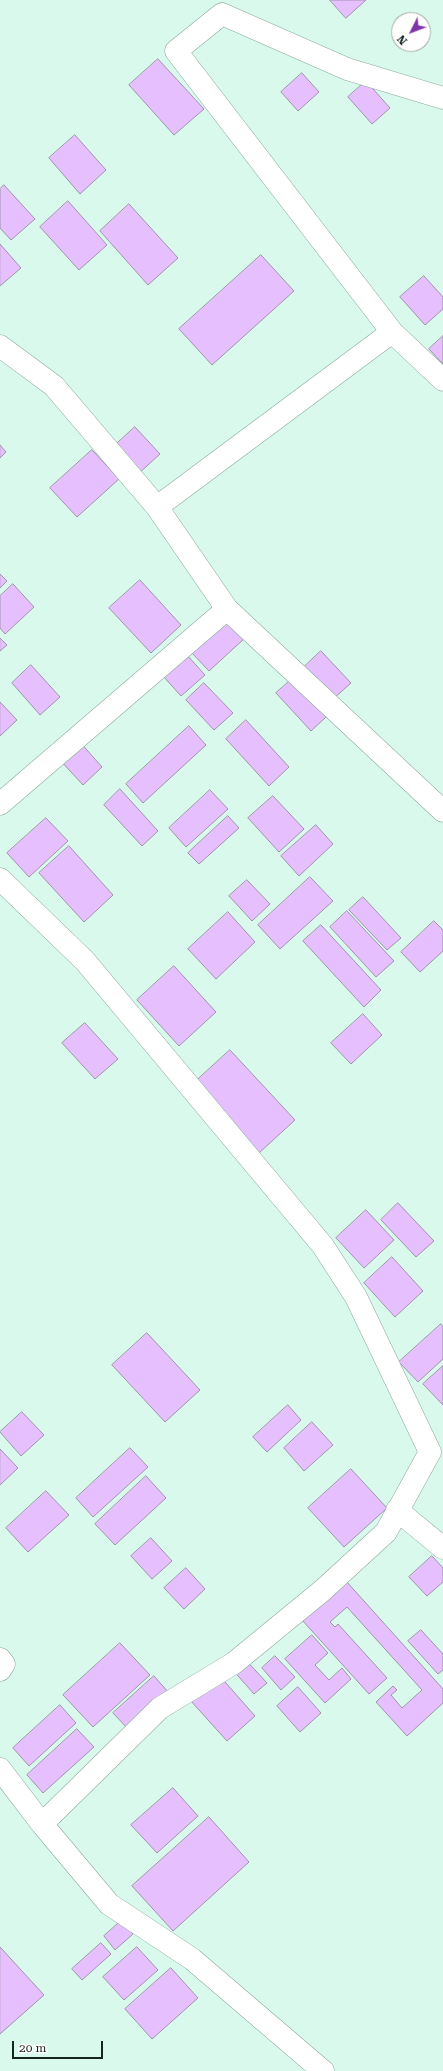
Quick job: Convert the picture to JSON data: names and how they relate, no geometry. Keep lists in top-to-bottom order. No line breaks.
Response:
{"scale_bar":"20 m","north":"bottom left"}
